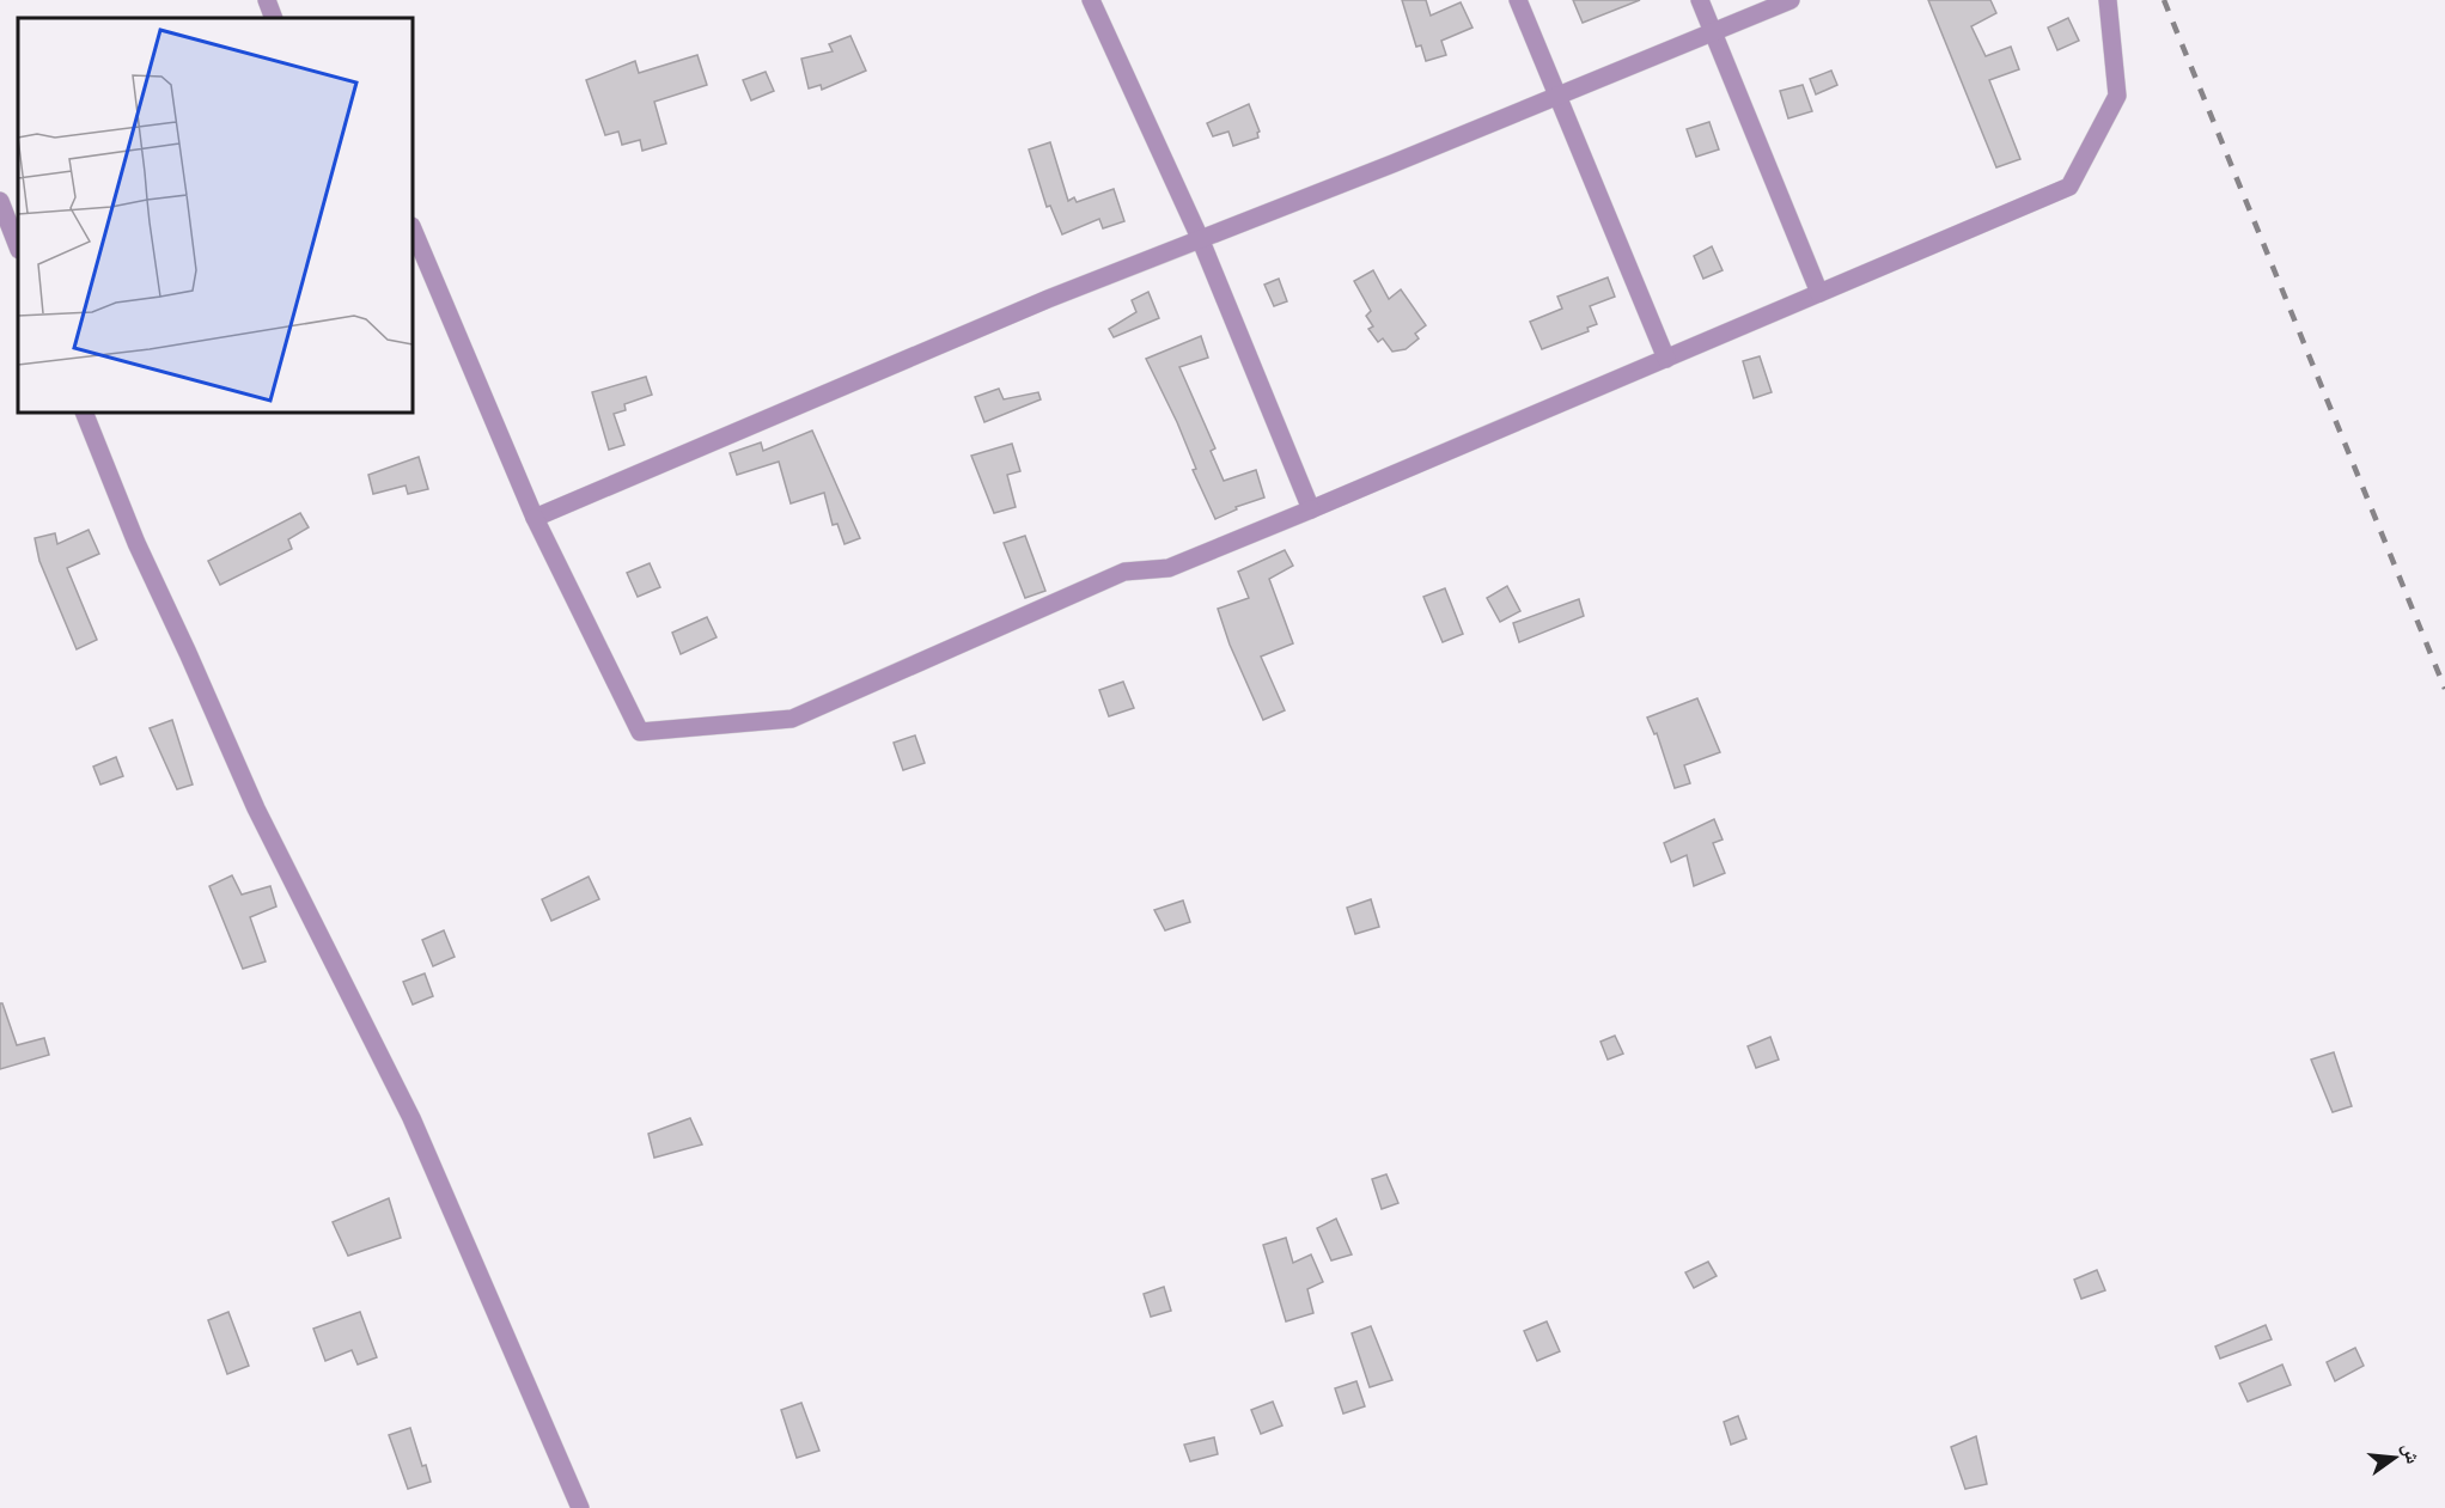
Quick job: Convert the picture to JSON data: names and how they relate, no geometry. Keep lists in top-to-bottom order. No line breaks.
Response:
{"north":"right"}
